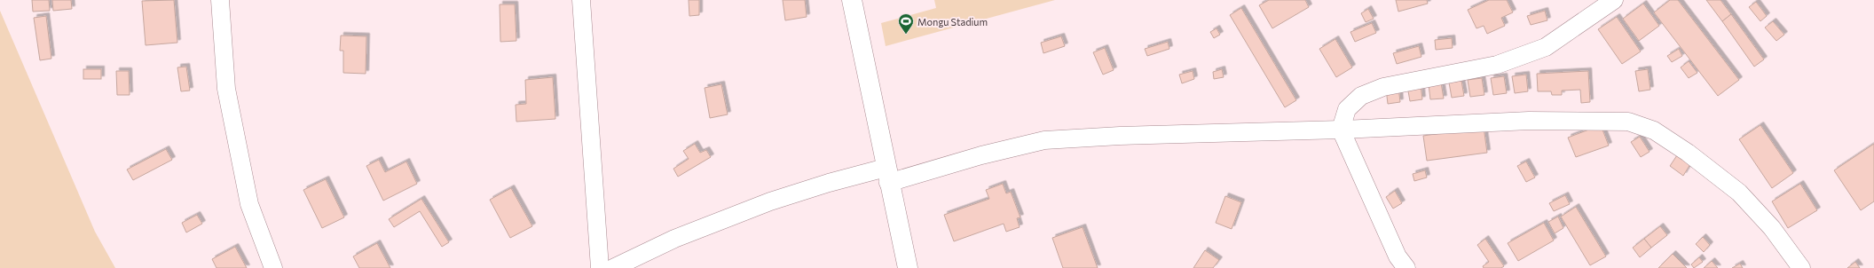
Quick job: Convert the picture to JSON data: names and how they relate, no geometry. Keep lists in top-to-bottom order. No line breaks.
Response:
{"places":{"sports":["Mongu Stadium"]}}
